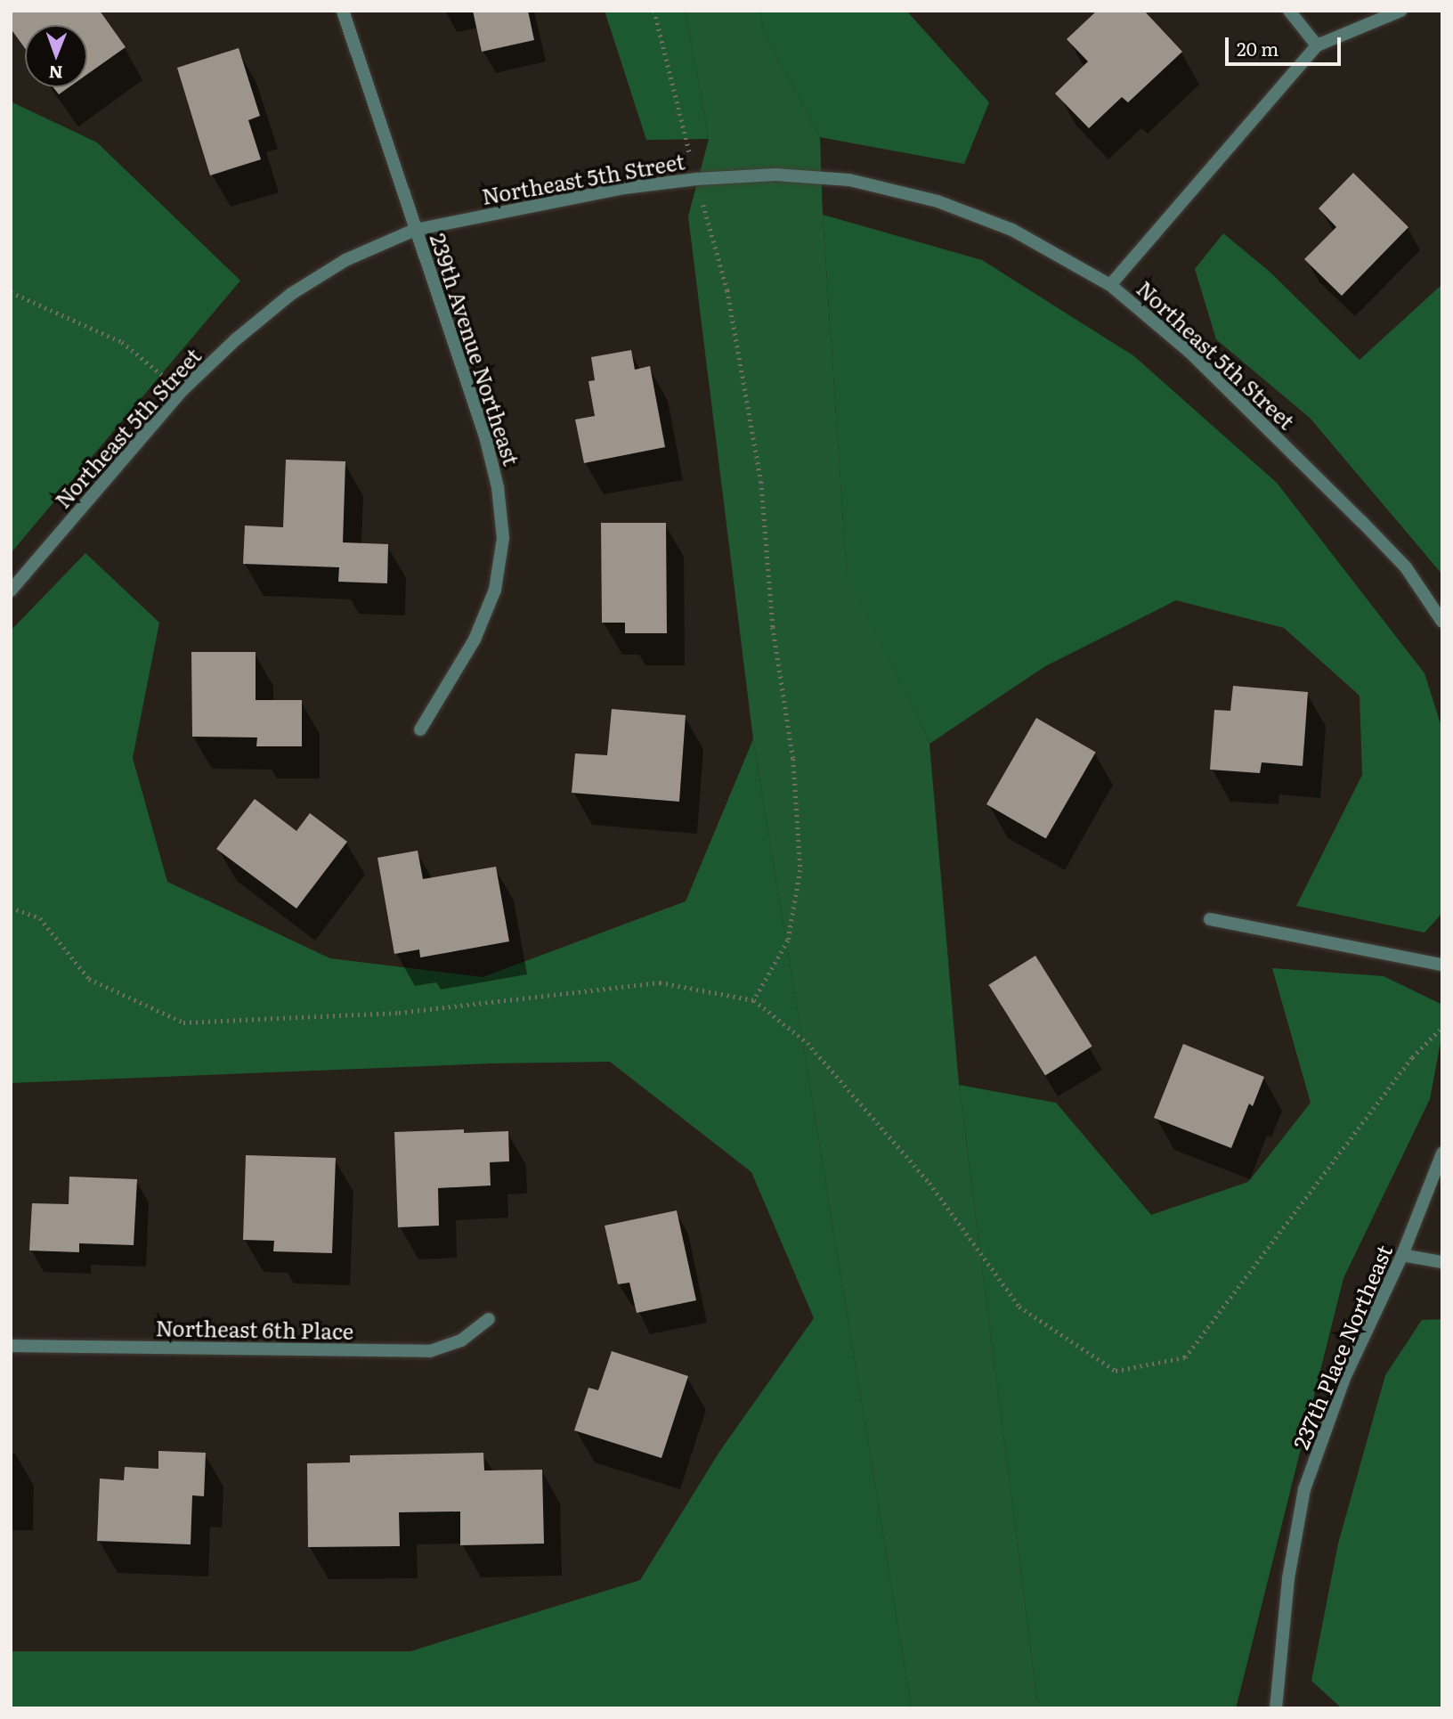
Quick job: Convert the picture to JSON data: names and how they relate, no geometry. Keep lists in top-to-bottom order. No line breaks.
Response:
{"streets":{"street":["Northeast 5th Street","239th Avenue Northeast","Northeast 6th Place","237th Place Northeast"]},"crossings":[["Northeast 5th Street","239th Avenue Northeast"]],"scale_bar":"20 m","north":"bottom"}
